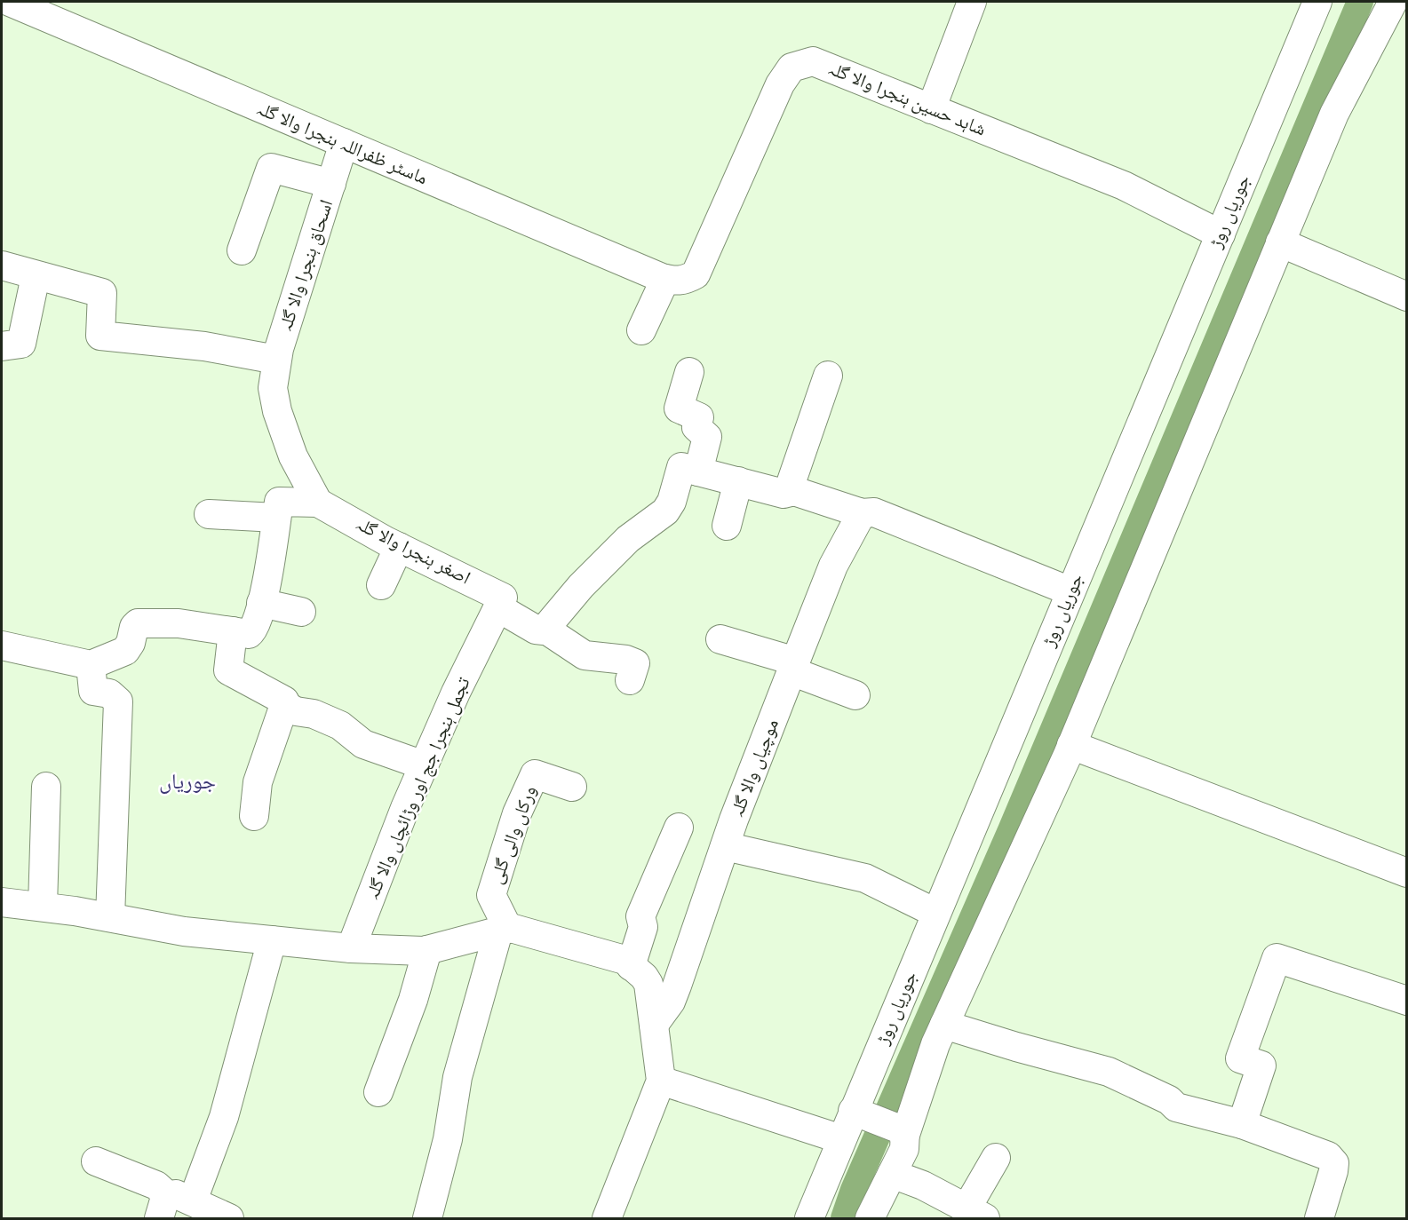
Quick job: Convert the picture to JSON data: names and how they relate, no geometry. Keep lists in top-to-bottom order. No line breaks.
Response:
{"streets":{"street":["شاہد حسین ہنجرا والا گلہ","ماسٹر ظفراللہ ہنجرا والا گلہ","جوریاں روڑ","اسحاق ہنجرا والا گلہ","اصغر ہنجرا والا گلہ","موچیاں والا گلہ","تجمل ہنجرا جج اور وڑائچاں والا گلہ","ورکاں والی گلی"]},"crossings":[["شاہد حسین ہنجرا والا گلہ","ماسٹر ظفراللہ ہنجرا والا گلہ"],["شاہد حسین ہنجرا والا گلہ","جوریاں روڑ"],["ماسٹر ظفراللہ ہنجرا والا گلہ","اسحاق ہنجرا والا گلہ"],["اسحاق ہنجرا والا گلہ","اصغر ہنجرا والا گلہ"],["اصغر ہنجرا والا گلہ","تجمل ہنجرا جج اور وڑائچاں والا گلہ"]],"districts":["جوریاں"]}
